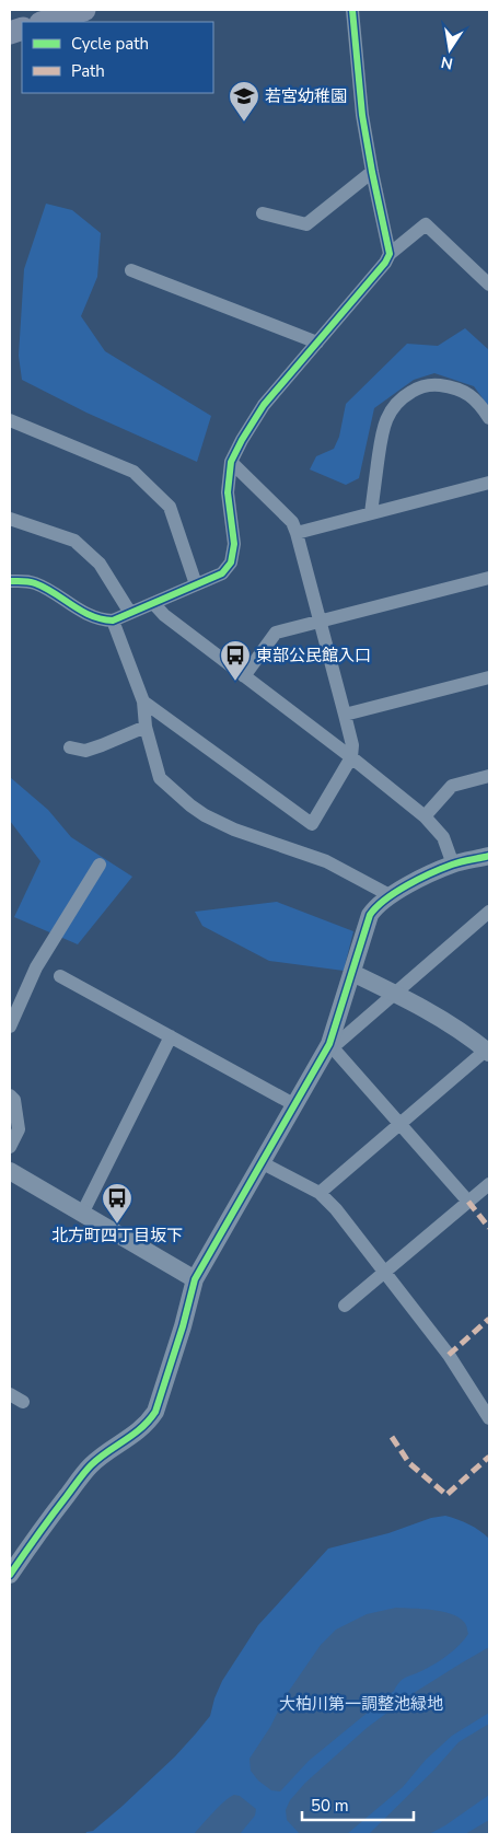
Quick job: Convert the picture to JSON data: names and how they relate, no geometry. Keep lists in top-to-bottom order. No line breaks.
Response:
{"parks":["大柏川第一調整池緑地"],"places":{"school or university":["若宮幼稚園"],"bus stop":["東部公民館入口","北方町四丁目坂下"]},"legend":["Cycle path","Path"],"scale_bar":"50 m","north":"bottom"}
